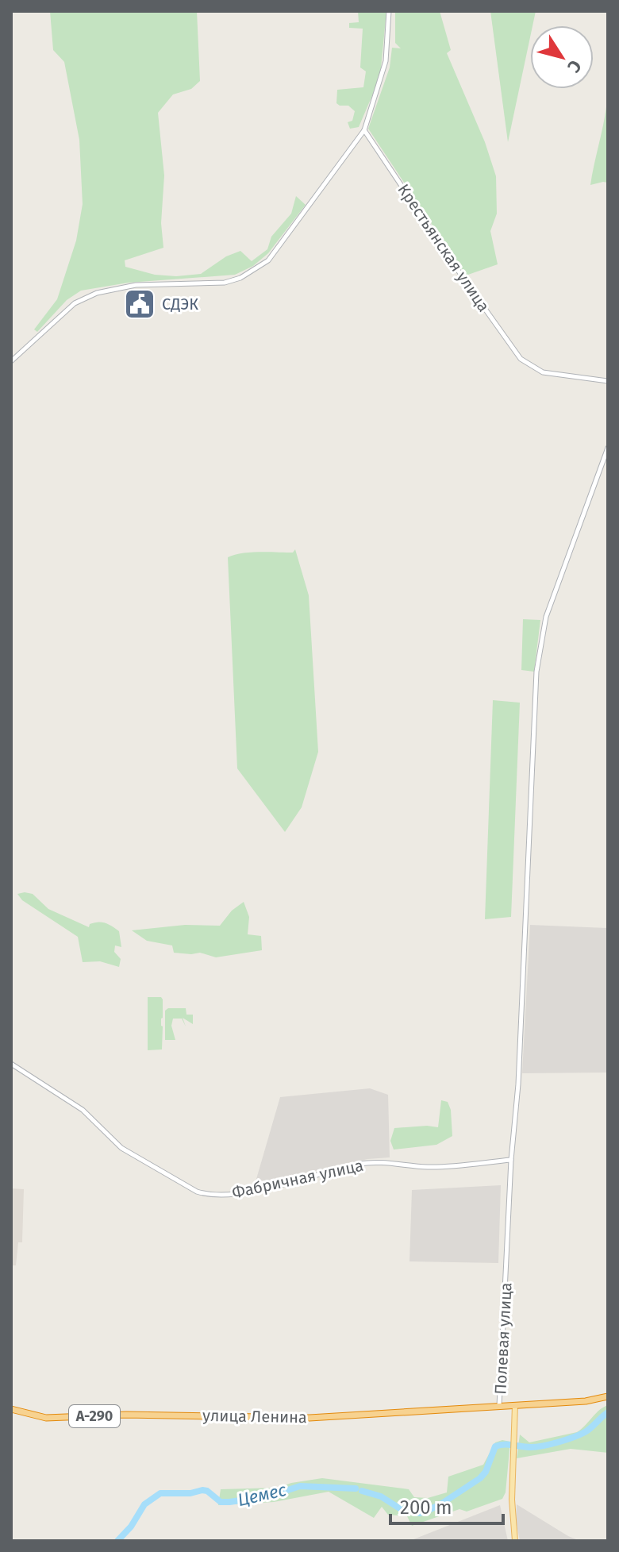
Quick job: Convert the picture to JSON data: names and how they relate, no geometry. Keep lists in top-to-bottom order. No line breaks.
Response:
{"streets":{"highway":["А-290","улица Ленина"],"main road":["Крестьянская улица","Фабричная улица","Полевая улица"]},"crossings":[["Фабричная улица","Полевая улица"],["Полевая улица","улица Ленина"]],"water":["Цемес"],"places":{"public building":["СДЭК"]},"scale_bar":"200 m","north":"bottom right"}
